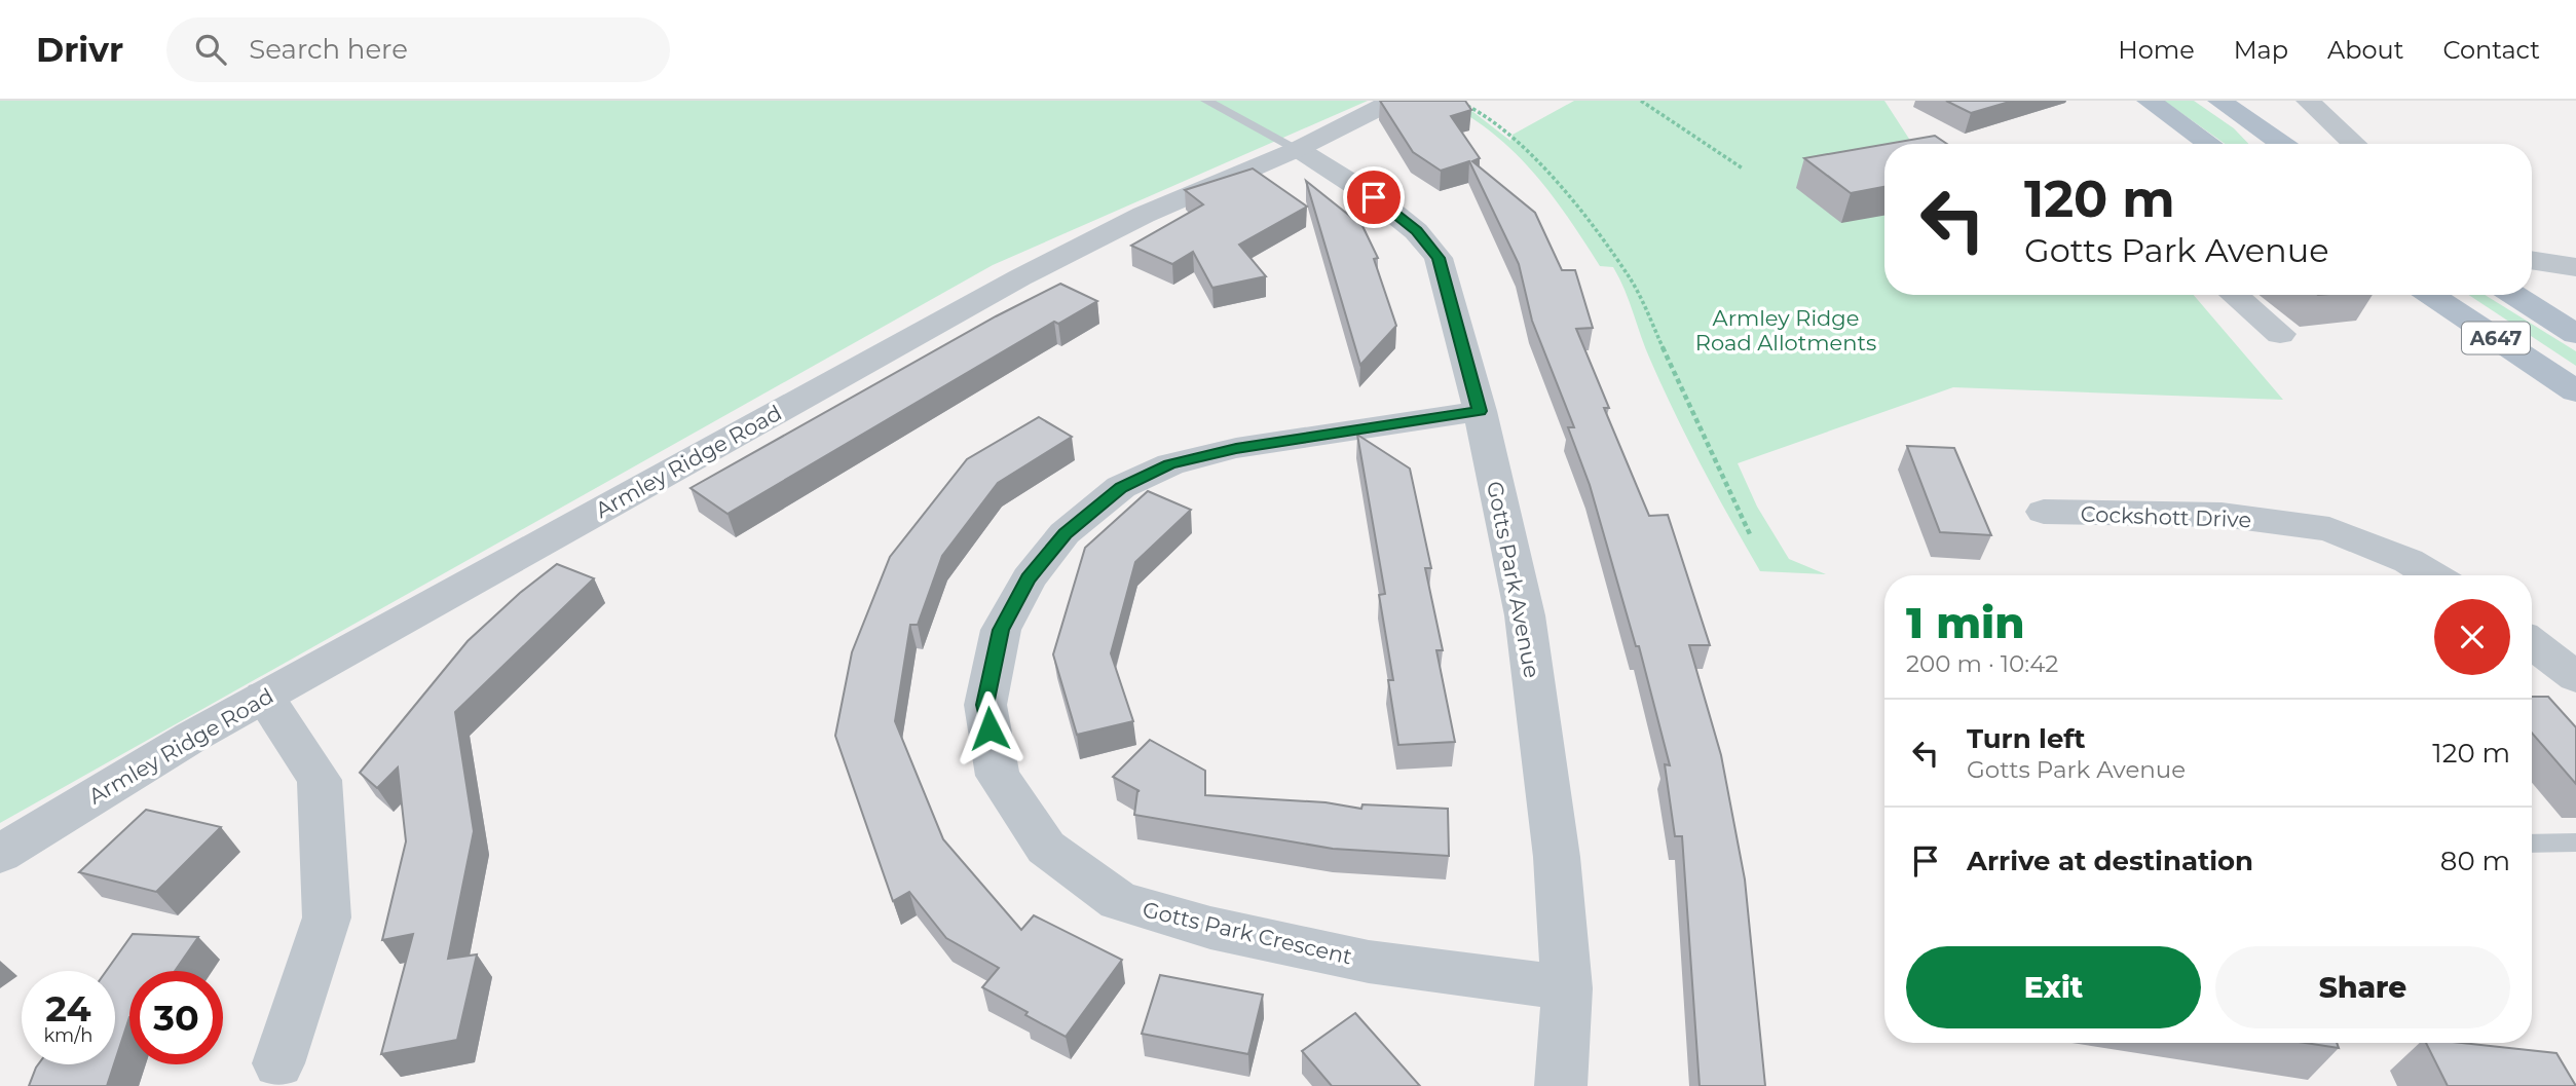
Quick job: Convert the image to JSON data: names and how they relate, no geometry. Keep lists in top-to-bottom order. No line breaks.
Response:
{"streets":{"main road":["A647"],"street":["Armley Ridge Road","Cockshott Drive","Gotts Park Avenue","Gotts Park Crescent"]},"crossings":[["Armley Ridge Road","Gotts Park Avenue"],["Gotts Park Avenue","Gotts Park Crescent"]],"parks":["Armley Ridge Road Allotments"],"page":{"header":"Drivr","search":"Search here","nav":["Home","Map","About","Contact"],"turn":["120 m","Gotts Park Avenue"],"heading":["1 min","200 m · 10:42"],"list":[{"name":"Turn left","note":"Gotts Park Avenue","value":"120 m"},{"name":"Arrive at destination","value":"80 m"}],"buttons":["Exit","Share"],"speed":"24 km/h","limit":"30"}}
